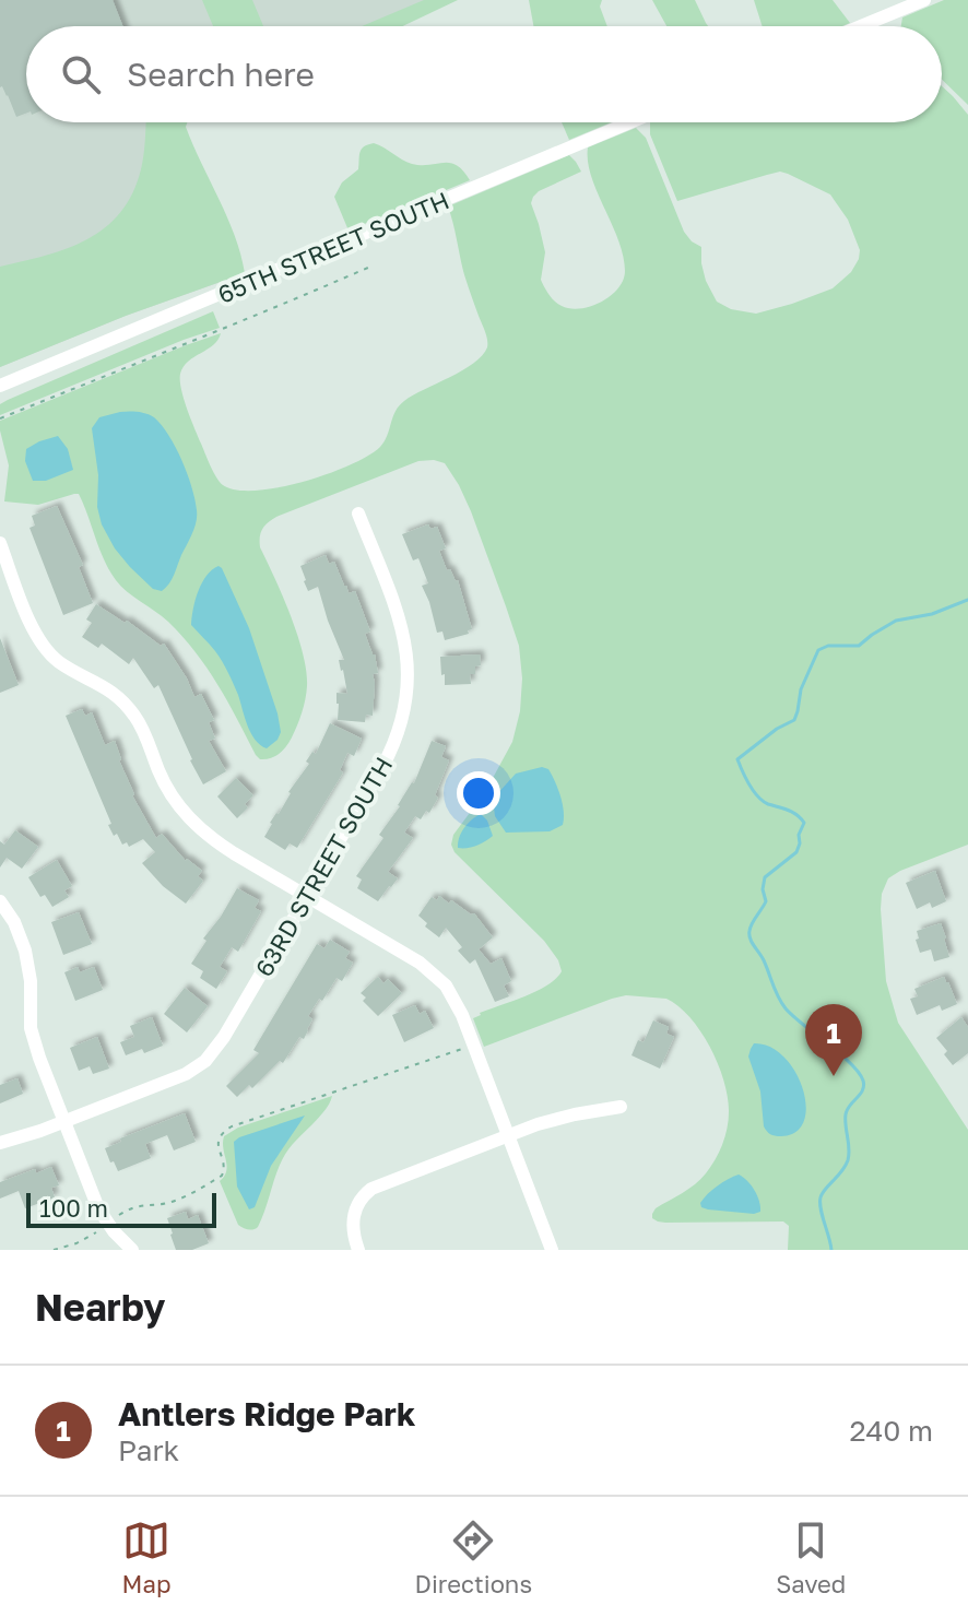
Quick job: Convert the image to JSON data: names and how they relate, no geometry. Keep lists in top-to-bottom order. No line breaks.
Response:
{"streets":{"street":["65TH STREET SOUTH","63RD STREET SOUTH"]},"scale_bar":"100 m","page":{"search":"Search here","pins":"1","scale":"100 m","heading":"Nearby","list":[{"mark":"1","name":"Antlers Ridge Park","note":"Park","value":"240 m"}],"nav":["Map","Directions","Saved"]}}
